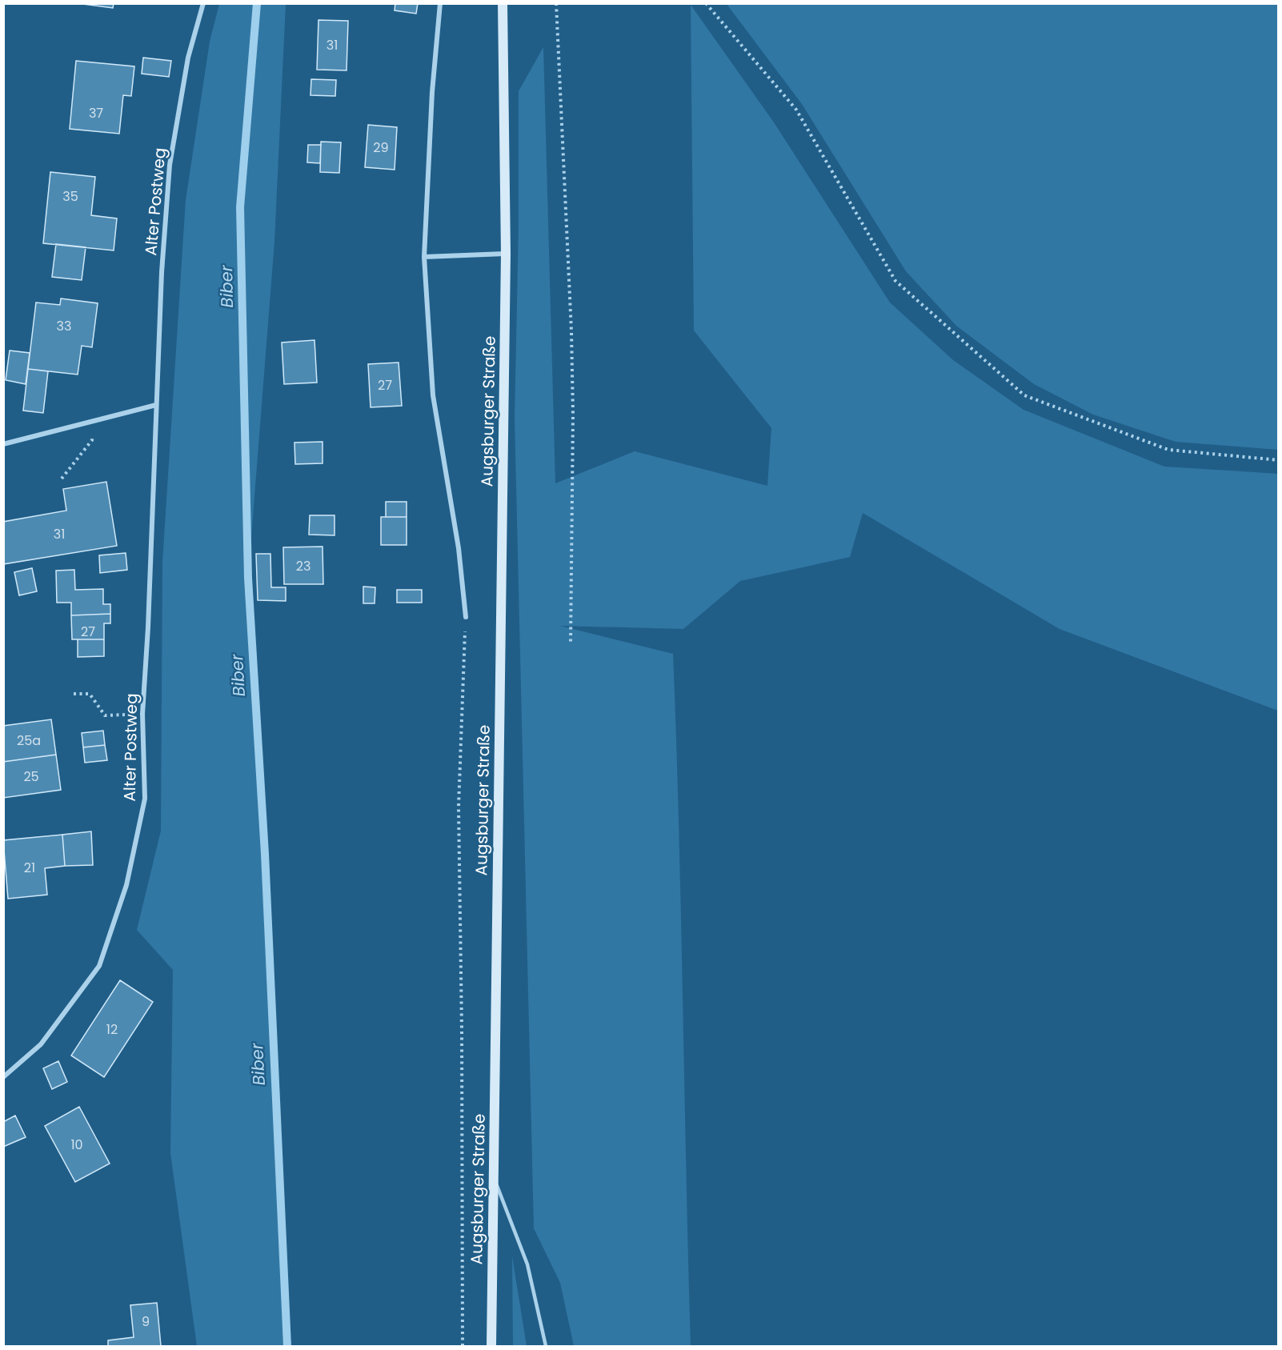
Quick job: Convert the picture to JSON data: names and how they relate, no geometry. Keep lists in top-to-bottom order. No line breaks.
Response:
{"streets":{"main road":["Augsburger Straße"],"street":["Alter Postweg"]},"water":["Biber"],"house_numbers":["31","37","29","35","33","27","31","23","27","25a","25","21","12","10","9"]}
